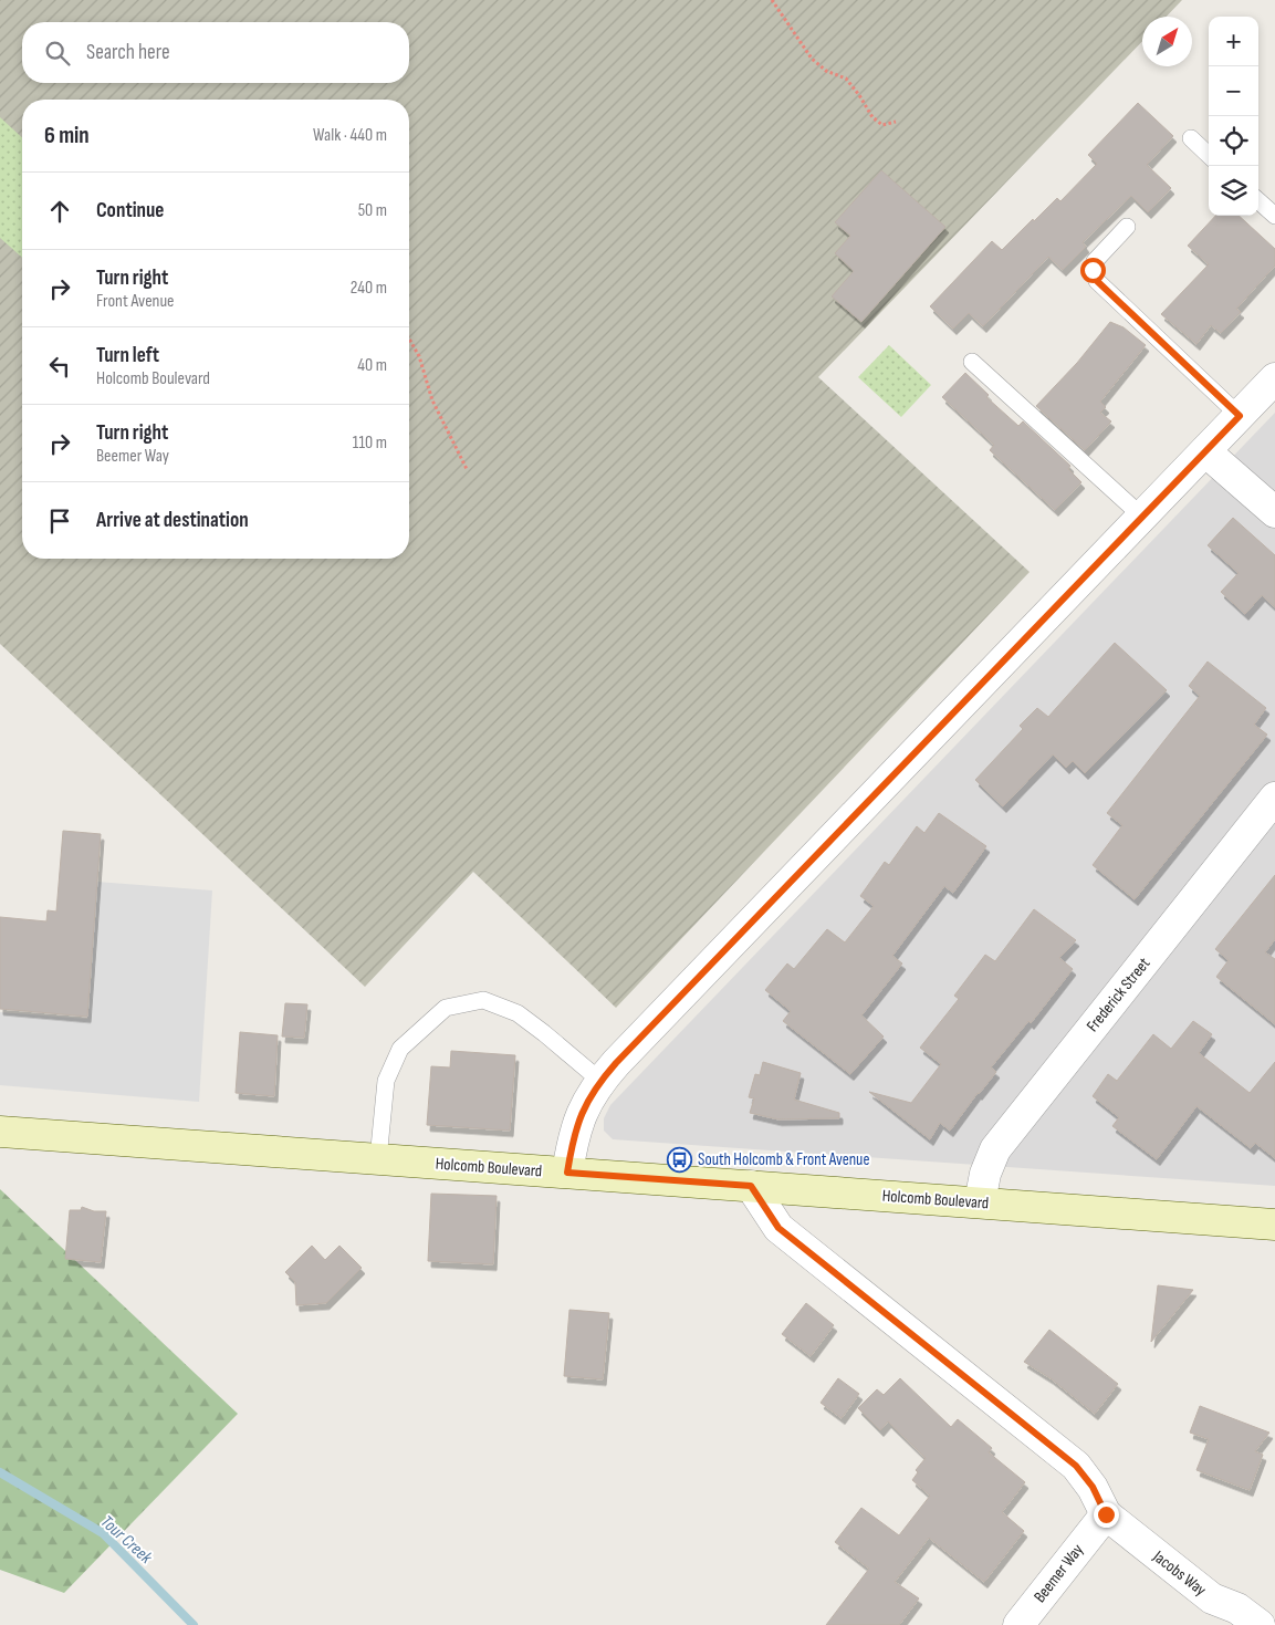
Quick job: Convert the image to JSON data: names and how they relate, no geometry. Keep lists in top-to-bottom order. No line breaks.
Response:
{"streets":{"street":["Frederick Street","Holcomb Boulevard","Beemer Way","Jacobs Way"]},"crossings":[["Frederick Street","Holcomb Boulevard"],["Beemer Way","Jacobs Way"]],"water":["Tour Creek"],"places":{"bus stop":["South Holcomb & Front Avenue"]},"north":"top right","page":{"map_buttons":["+","−"],"search":"Search here","heading":["6 min","Walk · 440 m"],"list":[["Continue","50 m"],["Turn right","Front Avenue","240 m"],["Turn left","Holcomb Boulevard","40 m"],["Turn right","Beemer Way","110 m"],"Arrive at destination"]}}
